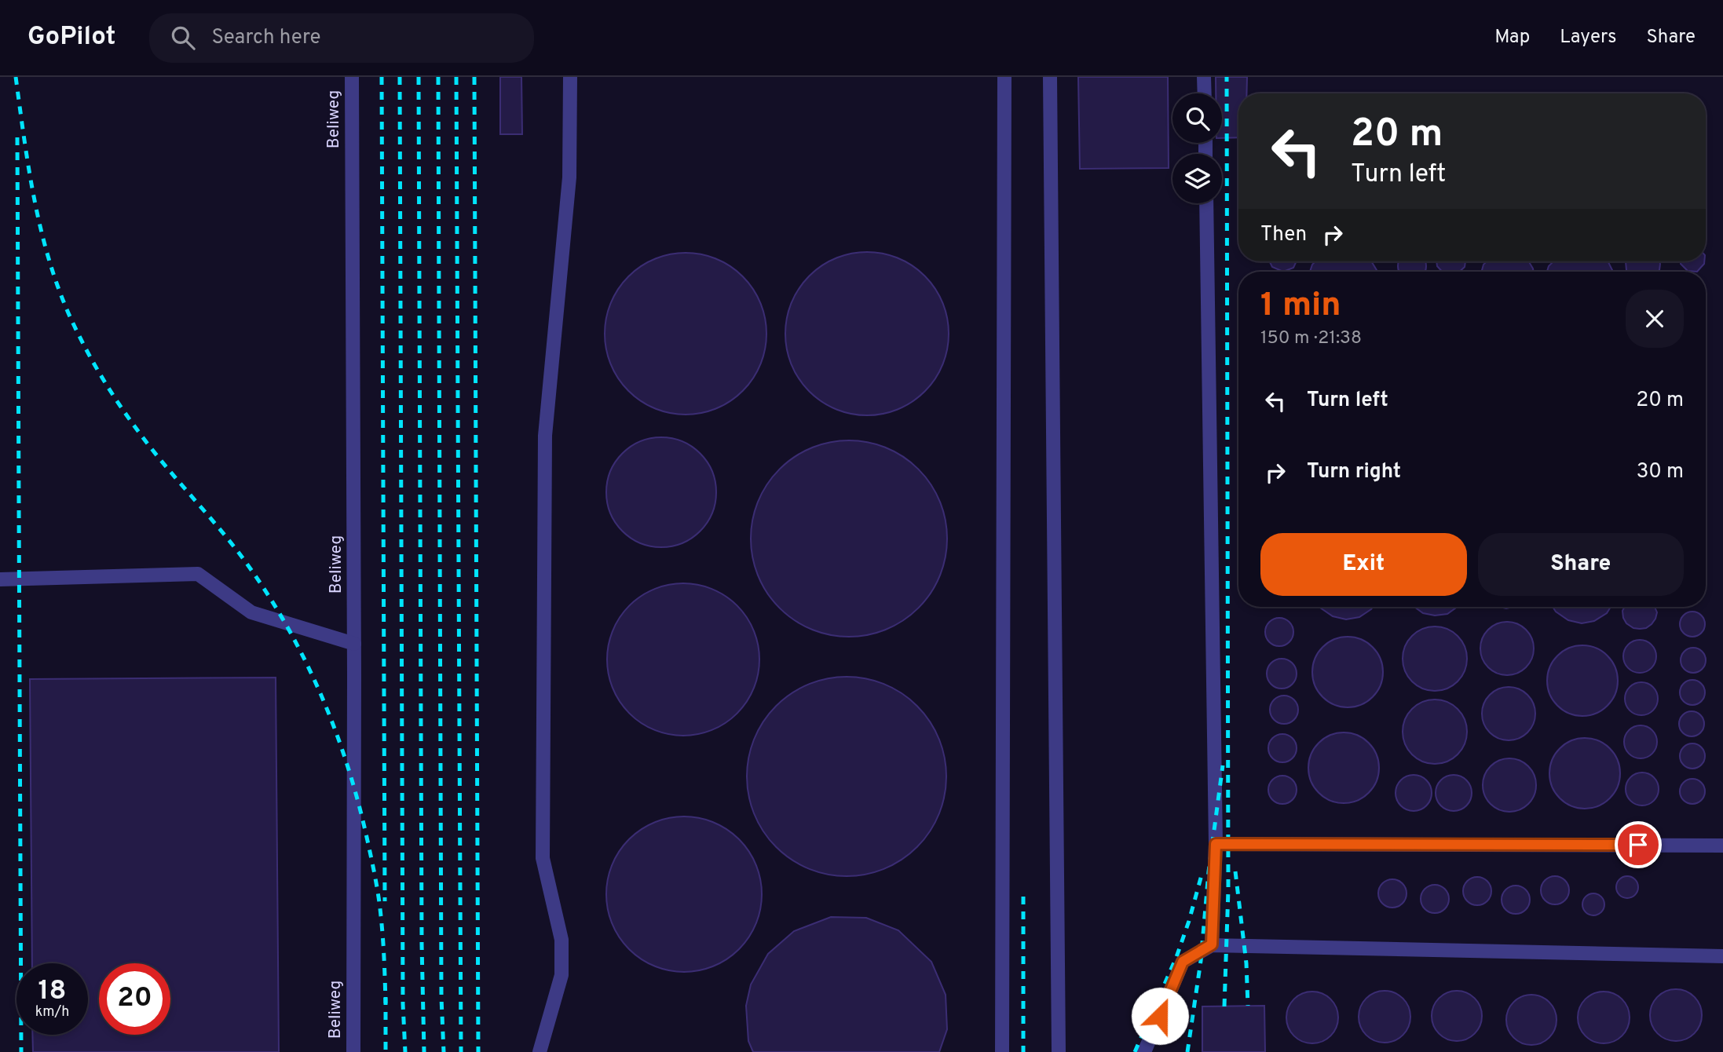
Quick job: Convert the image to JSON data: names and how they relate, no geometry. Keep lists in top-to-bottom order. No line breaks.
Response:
{"streets":{"street":["Beliweg"]},"page":{"header":"GoPilot","search":"Search here","nav":["Map","Layers","Share"],"turn":["20 m","Turn left"],"then":"Then","heading":["1 min","150 m · 21:38"],"list":[{"name":"Turn left","value":"20 m"},{"name":"Turn right","value":"30 m"}],"buttons":["Exit","Share"],"speed":"18 km/h","limit":"20"}}
